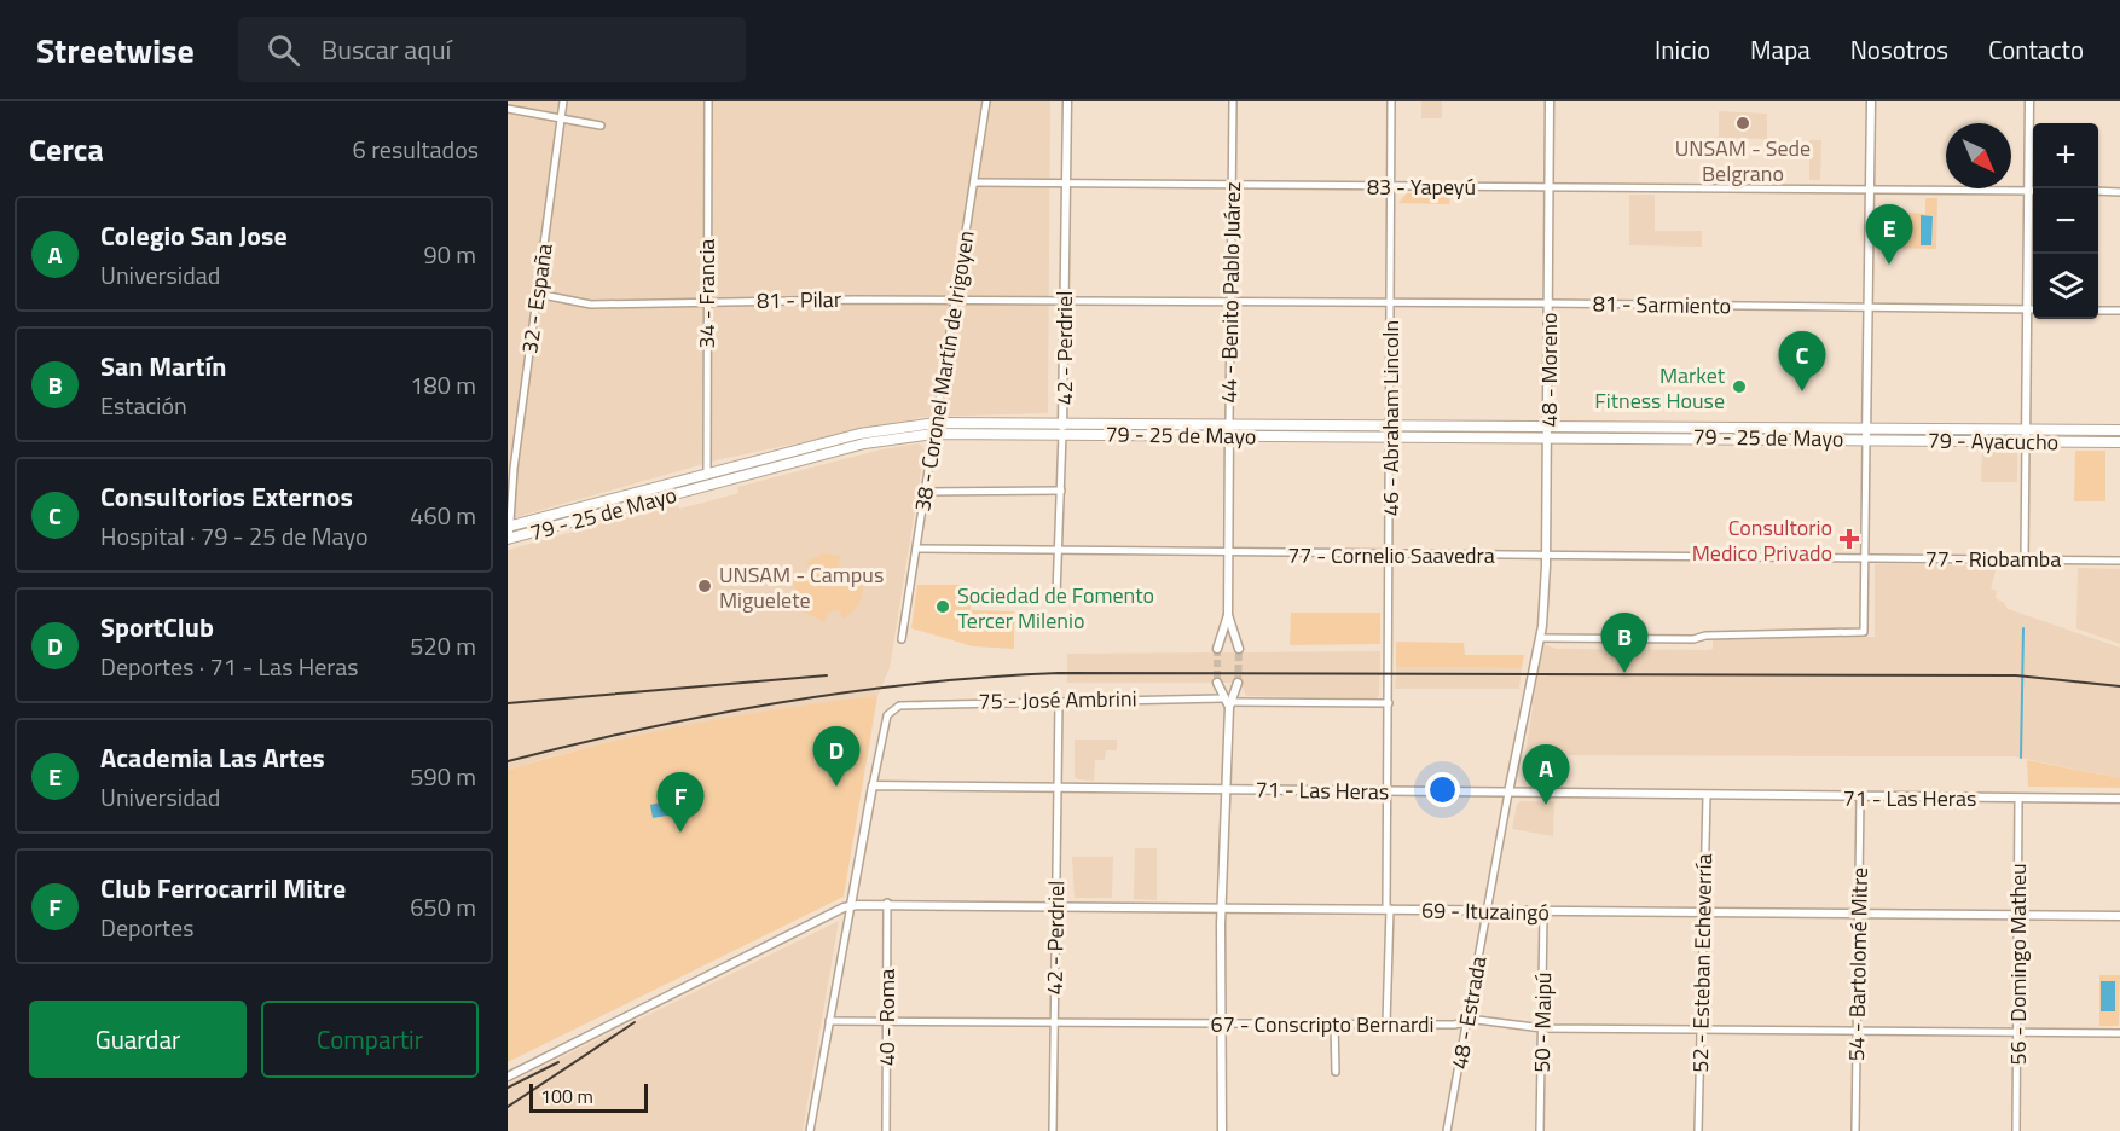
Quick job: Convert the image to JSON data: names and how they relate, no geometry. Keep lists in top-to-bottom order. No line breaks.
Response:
{"streets":{"main road":["79 - 25 de Mayo","79 - Ayacucho"],"street":["83 - Yapeyú","44 - Benito Pablo Juárez","34 - Francia","32 - España","81 - Pilar","81 - Sarmiento","42 - Perdriel","48 - Moreno","38 - Coronel Martín de Irigoyen","46 - Abraham Lincoln","77 - Cornelio Saavedra","77 - Riobamba","75 - José Ambrini","71 - Las Heras","69 - Ituzaingó","52 - Esteban Echeverría","54 - Bartolomé Mitre","56 - Domingo Matheu","48 - Estrada","40 - Roma","50 - Maipú","67 - Conscripto Bernardi"]},"crossings":[["83 - Yapeyú","44 - Benito Pablo Juárez"],["83 - Yapeyú","42 - Perdriel"],["83 - Yapeyú","48 - Moreno"],["83 - Yapeyú","38 - Coronel Martín de Irigoyen"],["83 - Yapeyú","46 - Abraham Lincoln"],["44 - Benito Pablo Juárez","81 - Sarmiento"],["44 - Benito Pablo Juárez","79 - 25 de Mayo"],["44 - Benito Pablo Juárez","77 - Cornelio Saavedra"],["34 - Francia","81 - Pilar"],["34 - Francia","79 - 25 de Mayo"],["32 - España","81 - Pilar"],["32 - España","79 - 25 de Mayo"],["81 - Pilar","81 - Sarmiento"],["81 - Pilar","42 - Perdriel"],["81 - Pilar","38 - Coronel Martín de Irigoyen"],["81 - Sarmiento","42 - Perdriel"],["81 - Sarmiento","48 - Moreno"],["81 - Sarmiento","46 - Abraham Lincoln"],["42 - Perdriel","79 - 25 de Mayo"],["42 - Perdriel","77 - Cornelio Saavedra"],["42 - Perdriel","75 - José Ambrini"],["42 - Perdriel","71 - Las Heras"],["42 - Perdriel","69 - Ituzaingó"],["42 - Perdriel","67 - Conscripto Bernardi"],["48 - Moreno","79 - 25 de Mayo"],["48 - Moreno","77 - Cornelio Saavedra"],["48 - Moreno","48 - Estrada"],["38 - Coronel Martín de Irigoyen","79 - 25 de Mayo"],["38 - Coronel Martín de Irigoyen","77 - Cornelio Saavedra"],["46 - Abraham Lincoln","79 - 25 de Mayo"],["46 - Abraham Lincoln","77 - Cornelio Saavedra"],["46 - Abraham Lincoln","75 - José Ambrini"],["46 - Abraham Lincoln","71 - Las Heras"],["46 - Abraham Lincoln","69 - Ituzaingó"],["46 - Abraham Lincoln","67 - Conscripto Bernardi"],["79 - 25 de Mayo","79 - Ayacucho"],["77 - Cornelio Saavedra","77 - Riobamba"],["75 - José Ambrini","71 - Las Heras"],["71 - Las Heras","52 - Esteban Echeverría"],["71 - Las Heras","54 - Bartolomé Mitre"],["71 - Las Heras","56 - Domingo Matheu"],["71 - Las Heras","48 - Estrada"],["69 - Ituzaingó","52 - Esteban Echeverría"],["69 - Ituzaingó","54 - Bartolomé Mitre"],["69 - Ituzaingó","56 - Domingo Matheu"],["69 - Ituzaingó","48 - Estrada"],["69 - Ituzaingó","40 - Roma"],["69 - Ituzaingó","50 - Maipú"],["52 - Esteban Echeverría","67 - Conscripto Bernardi"],["54 - Bartolomé Mitre","67 - Conscripto Bernardi"],["56 - Domingo Matheu","67 - Conscripto Bernardi"],["48 - Estrada","67 - Conscripto Bernardi"],["40 - Roma","67 - Conscripto Bernardi"],["50 - Maipú","67 - Conscripto Bernardi"]],"places":{"other":["UNSAM - Sede Belgrano","Market Fitness House","UNSAM - Campus Miguelete","Sociedad de Fomento Tercer Milenio"],"health":["Consultorio Medico Privado"]},"scale_bar":"100 m","north":"bottom right","page":{"header":"Streetwise","search":"Buscar aquí","nav":["Inicio","Mapa","Nosotros","Contacto"],"heading":["Cerca","6 resultados"],"map_buttons":["+","−"],"list":[{"mark":"A","name":"Colegio San Jose","note":"Universidad","value":"90 m"},{"mark":"B","name":"San Martín","note":"Estación","value":"180 m"},{"mark":"C","name":"Consultorios Externos","note":"Hospital · 79 - 25 de Mayo","value":"460 m"},{"mark":"D","name":"SportClub","note":"Deportes · 71 - Las Heras","value":"520 m"},{"mark":"E","name":"Academia Las Artes","note":"Universidad","value":"590 m"},{"mark":"F","name":"Club Ferrocarril Mitre","note":"Deportes","value":"650 m"}],"pins":["E","C","B","D","A","F"],"buttons":["Guardar","Compartir"],"scale":"100 m"}}
